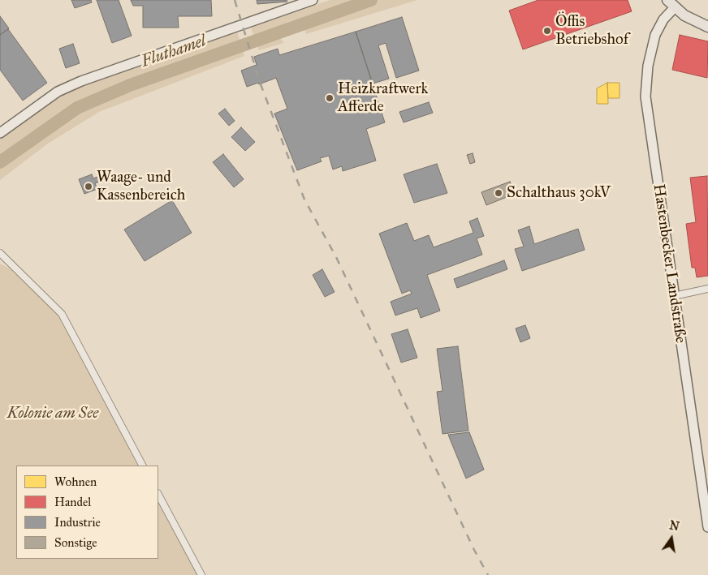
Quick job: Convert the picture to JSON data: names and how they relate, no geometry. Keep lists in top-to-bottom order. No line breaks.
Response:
{"streets":{"main road":["Hastenbecker Landstraße"]},"water":["Fluthamel"],"parks":["Kolonie am See"],"places":["Öffis Betriebshof","Heizkraftwerk Afferde","Waage- und Kassenbereich","Schalthaus 30kV"],"legend":["Wohnen","Handel","Industrie","Sonstige"],"north":"top"}
